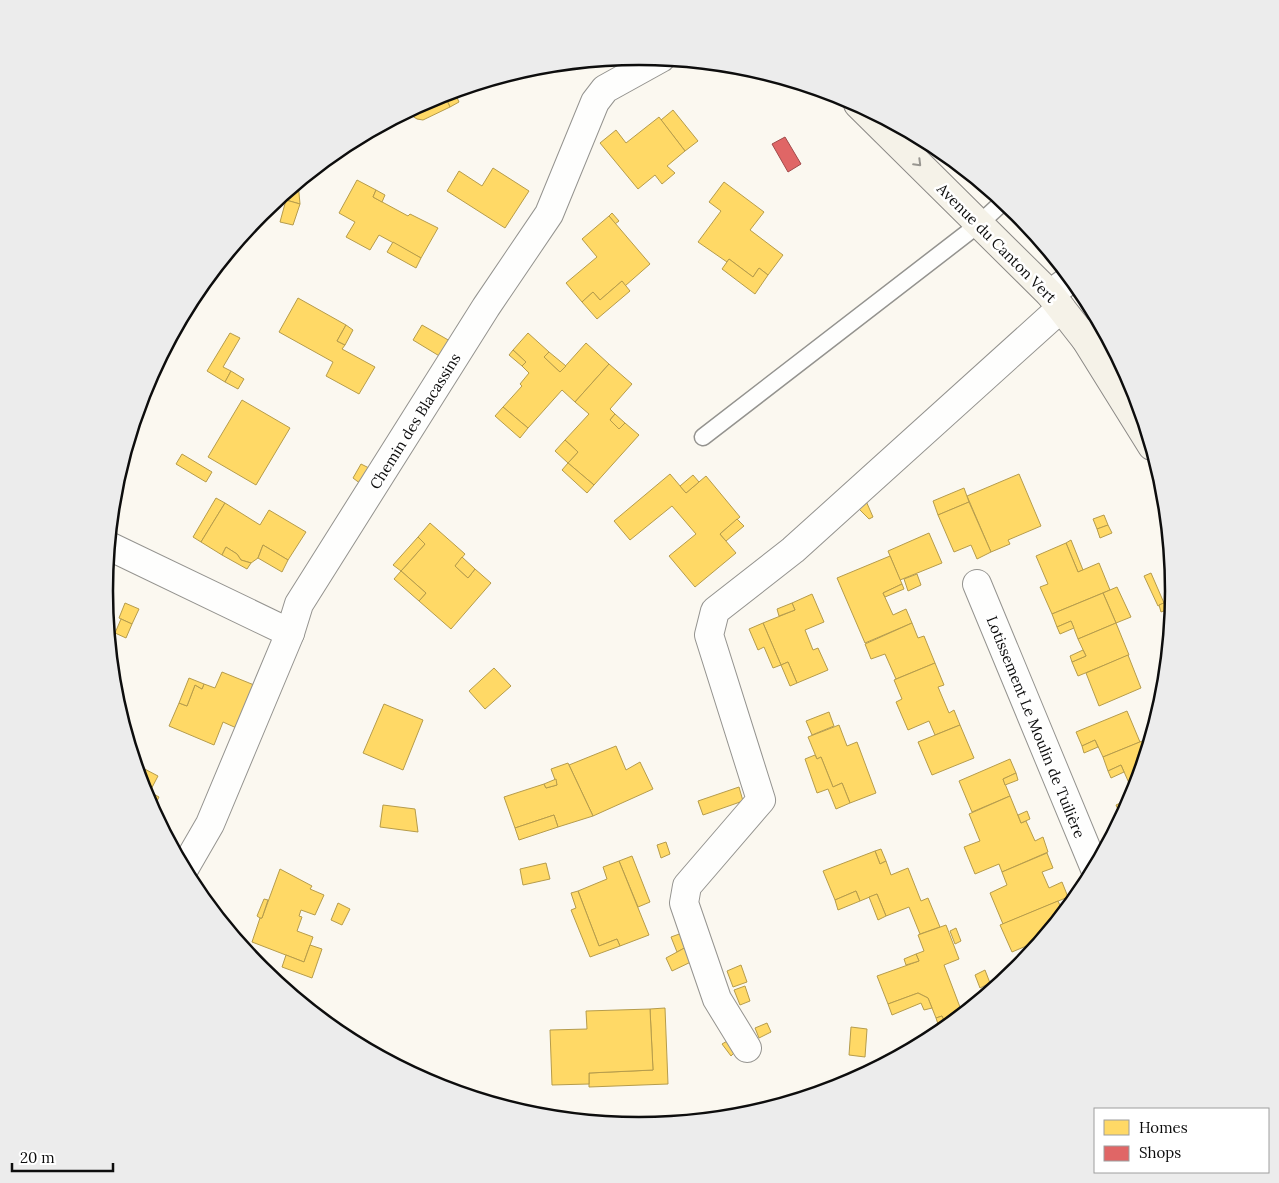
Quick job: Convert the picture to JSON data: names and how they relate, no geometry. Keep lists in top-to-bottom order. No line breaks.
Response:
{"streets":{"street":["Avenue du Canton Vert","Chemin des Blacassins","Lotissement Le Moulin de Tuilière"]},"one_way":["Avenue du Canton Vert"],"legend":["Homes","Shops"],"scale_bar":"20 m"}
